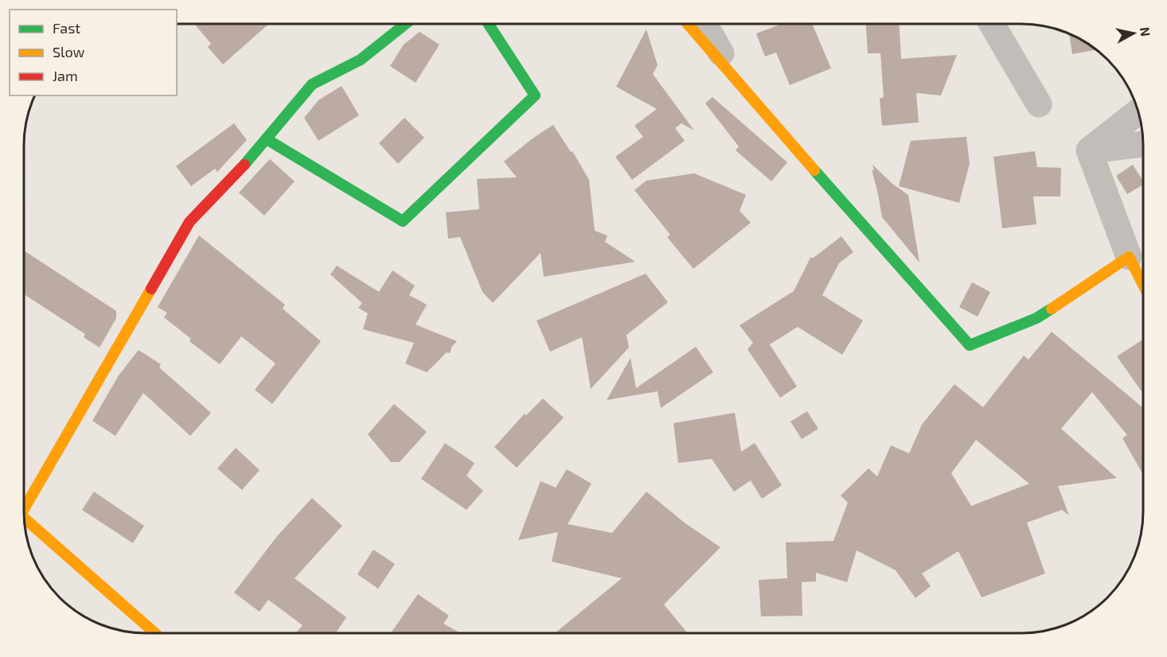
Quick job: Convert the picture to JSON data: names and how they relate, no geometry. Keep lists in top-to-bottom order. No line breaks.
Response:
{"legend":["Fast","Slow","Jam"],"north":"right"}
